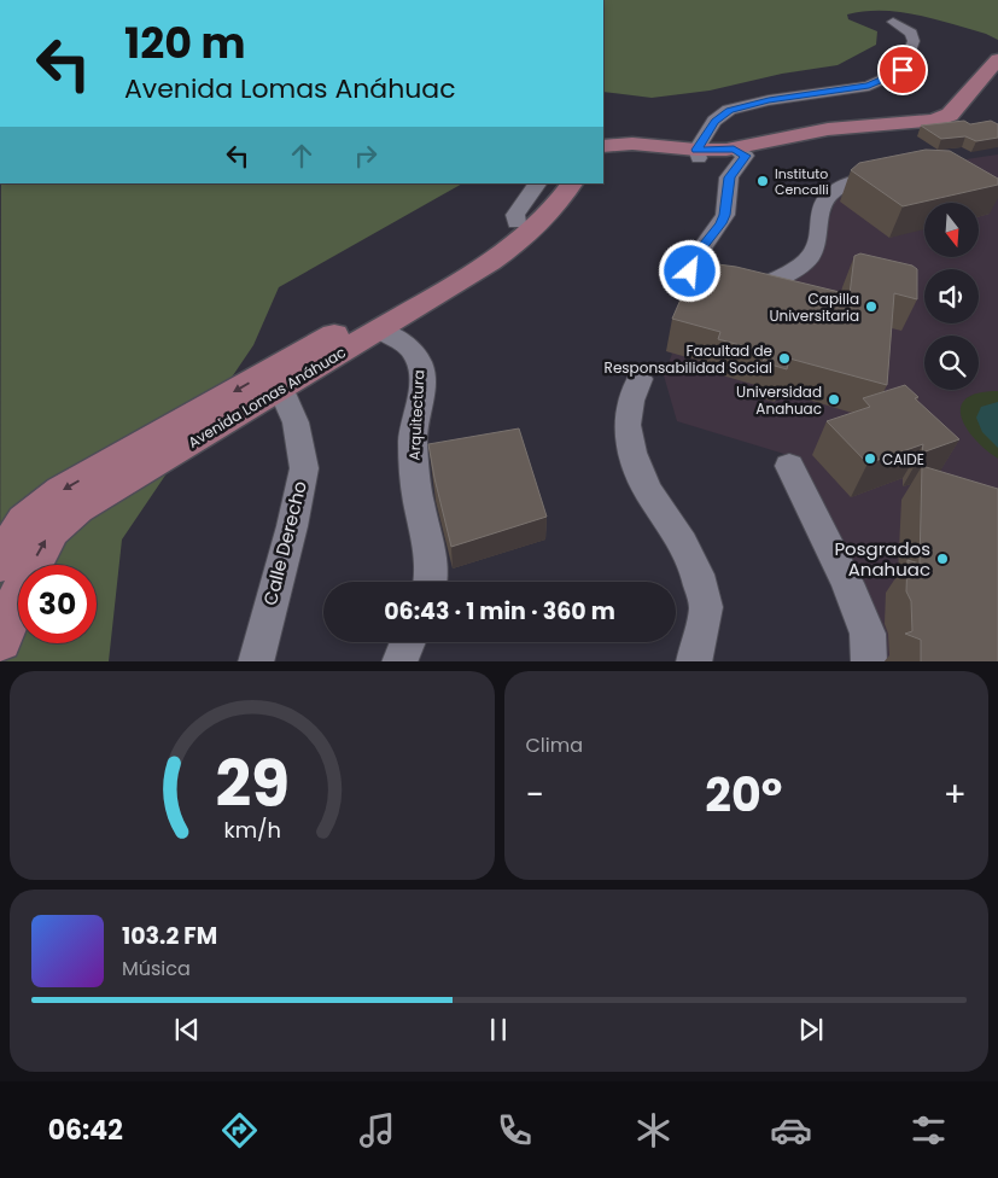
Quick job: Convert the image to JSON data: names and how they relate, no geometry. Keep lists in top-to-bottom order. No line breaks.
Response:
{"streets":{"main road":["Avenida Lomas Anáhuac"],"street":["Arquitectura","Calle Derecho"]},"crossings":[["Avenida Lomas Anáhuac","Arquitectura"],["Avenida Lomas Anáhuac","Calle Derecho"]],"places":["Instituto Cencalli","Capilla Universitaria","Facultad de Responsabilidad Social","Universidad Anahuac","CAIDE","Posgrados Anahuac"],"north":"bottom","page":{"turn":["120 m","Avenida Lomas Anáhuac"],"limit":"30","trip":"06:43 · 1 min · 360 m","tile":"Clima","heat":["−","20°","+"],"song":["103.2 FM","Música"],"tabs":"06:42","gauge":["29","km/h"]}}
